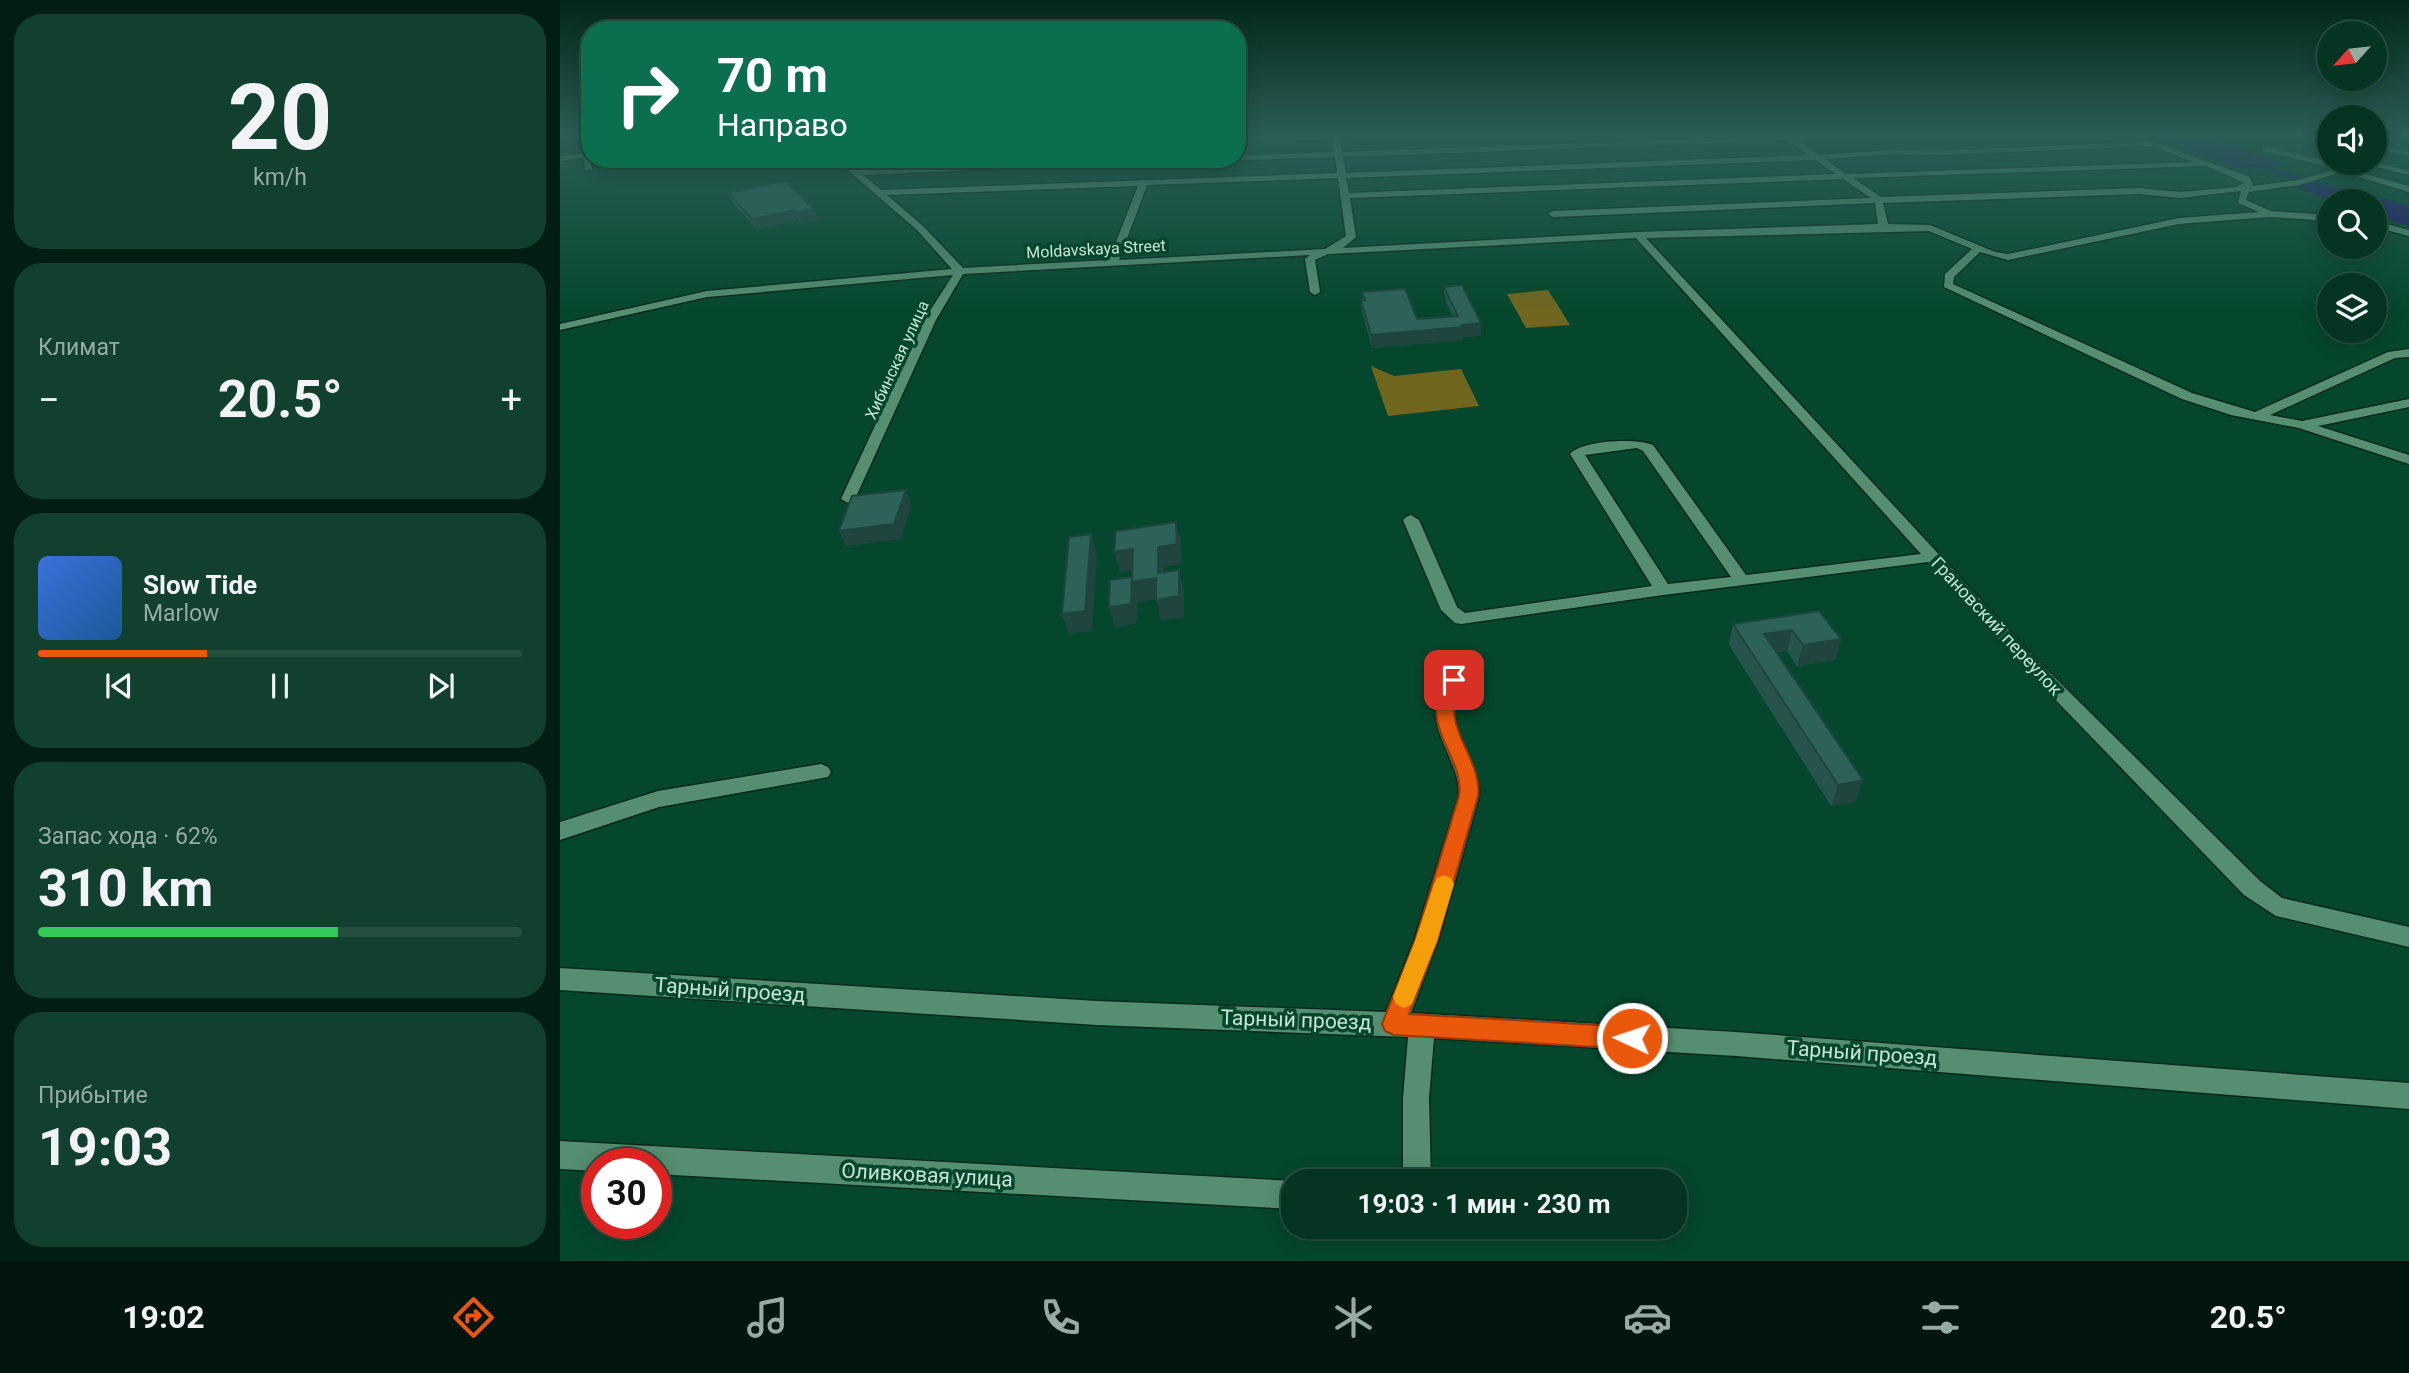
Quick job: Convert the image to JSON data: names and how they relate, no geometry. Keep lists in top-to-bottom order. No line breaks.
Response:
{"streets":{"street":["Moldavskaya Street","Хибинская улица","Грановский переулок","Тарный проезд","Оливковая улица"]},"crossings":[["Moldavskaya Street","Хибинская улица"],["Moldavskaya Street","Грановский переулок"]],"north":"bottom left","page":{"tile":[["20","km/h"],"Климат",["Запас хода · 62%","310 km"],["Прибытие","19:03"]],"turn":["70 m","Направо"],"heat":["−","20.5°","+"],"song":["Slow Tide","Marlow"],"limit":"30","trip":"19:03 · 1 мин · 230 m","tabs":["19:02","20.5°"]}}
